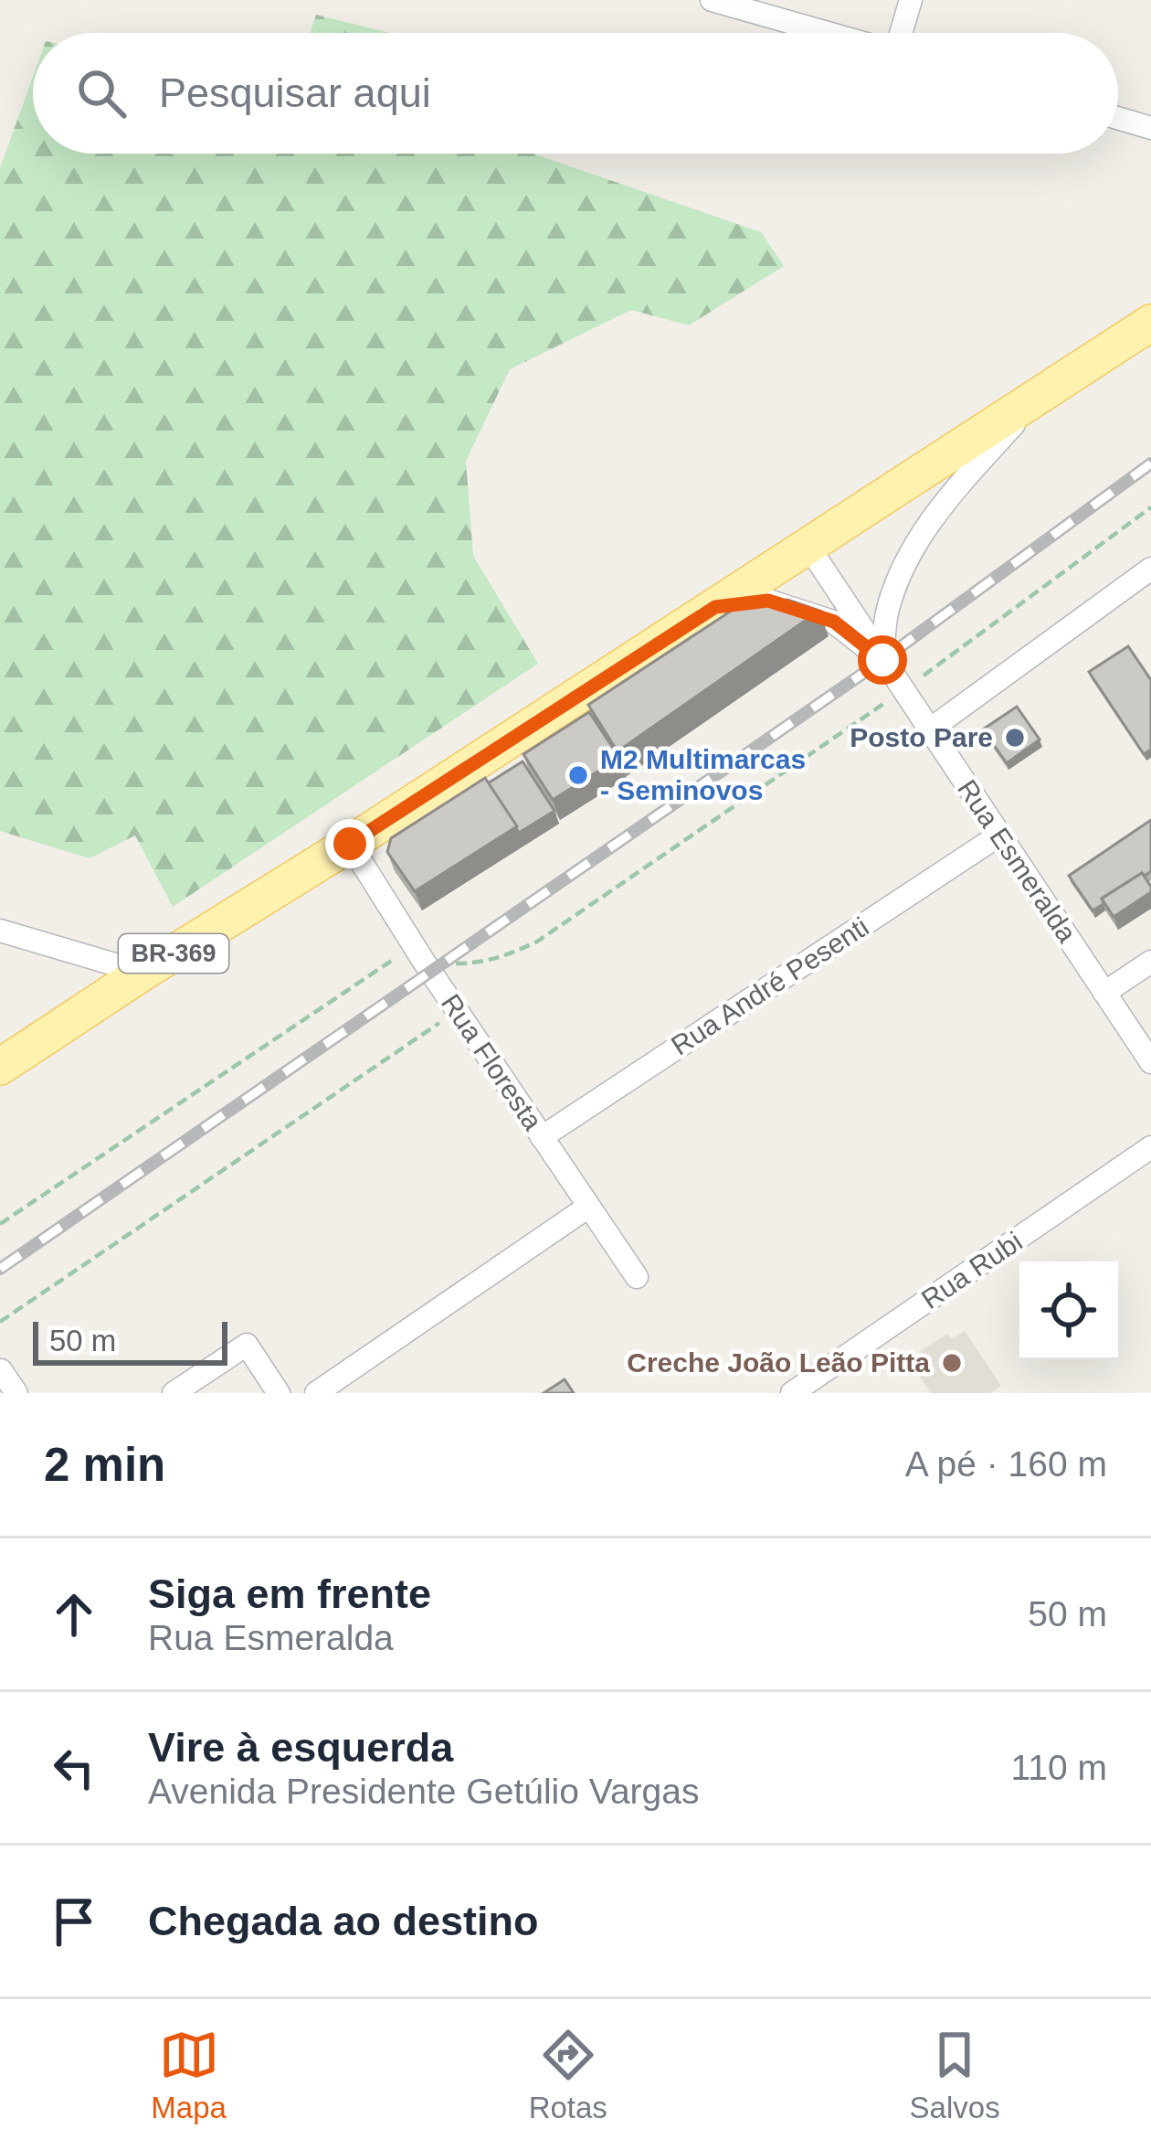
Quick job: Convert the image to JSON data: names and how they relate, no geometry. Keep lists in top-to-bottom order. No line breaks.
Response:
{"streets":{"main road":["BR-369"],"street":["Rua Esmeralda","Rua André Pesenti","Rua Floresta","Rua Rubi"]},"crossings":[["Rua Esmeralda","BR-369"],["Rua Esmeralda","Rua André Pesenti"],["BR-369","Rua Floresta"],["Rua André Pesenti","Rua Floresta"]],"places":["Posto Pare","M2 Multimarcas - Seminovos","Creche João Leão Pitta"],"scale_bar":"50 m","page":{"search":"Pesquisar aqui","scale":"50 m","heading":["2 min","A pé · 160 m"],"list":[["Siga em frente","Rua Esmeralda","50 m"],["Vire à esquerda","Avenida Presidente Getúlio Vargas","110 m"],"Chegada ao destino"],"nav":["Mapa","Rotas","Salvos"]}}
